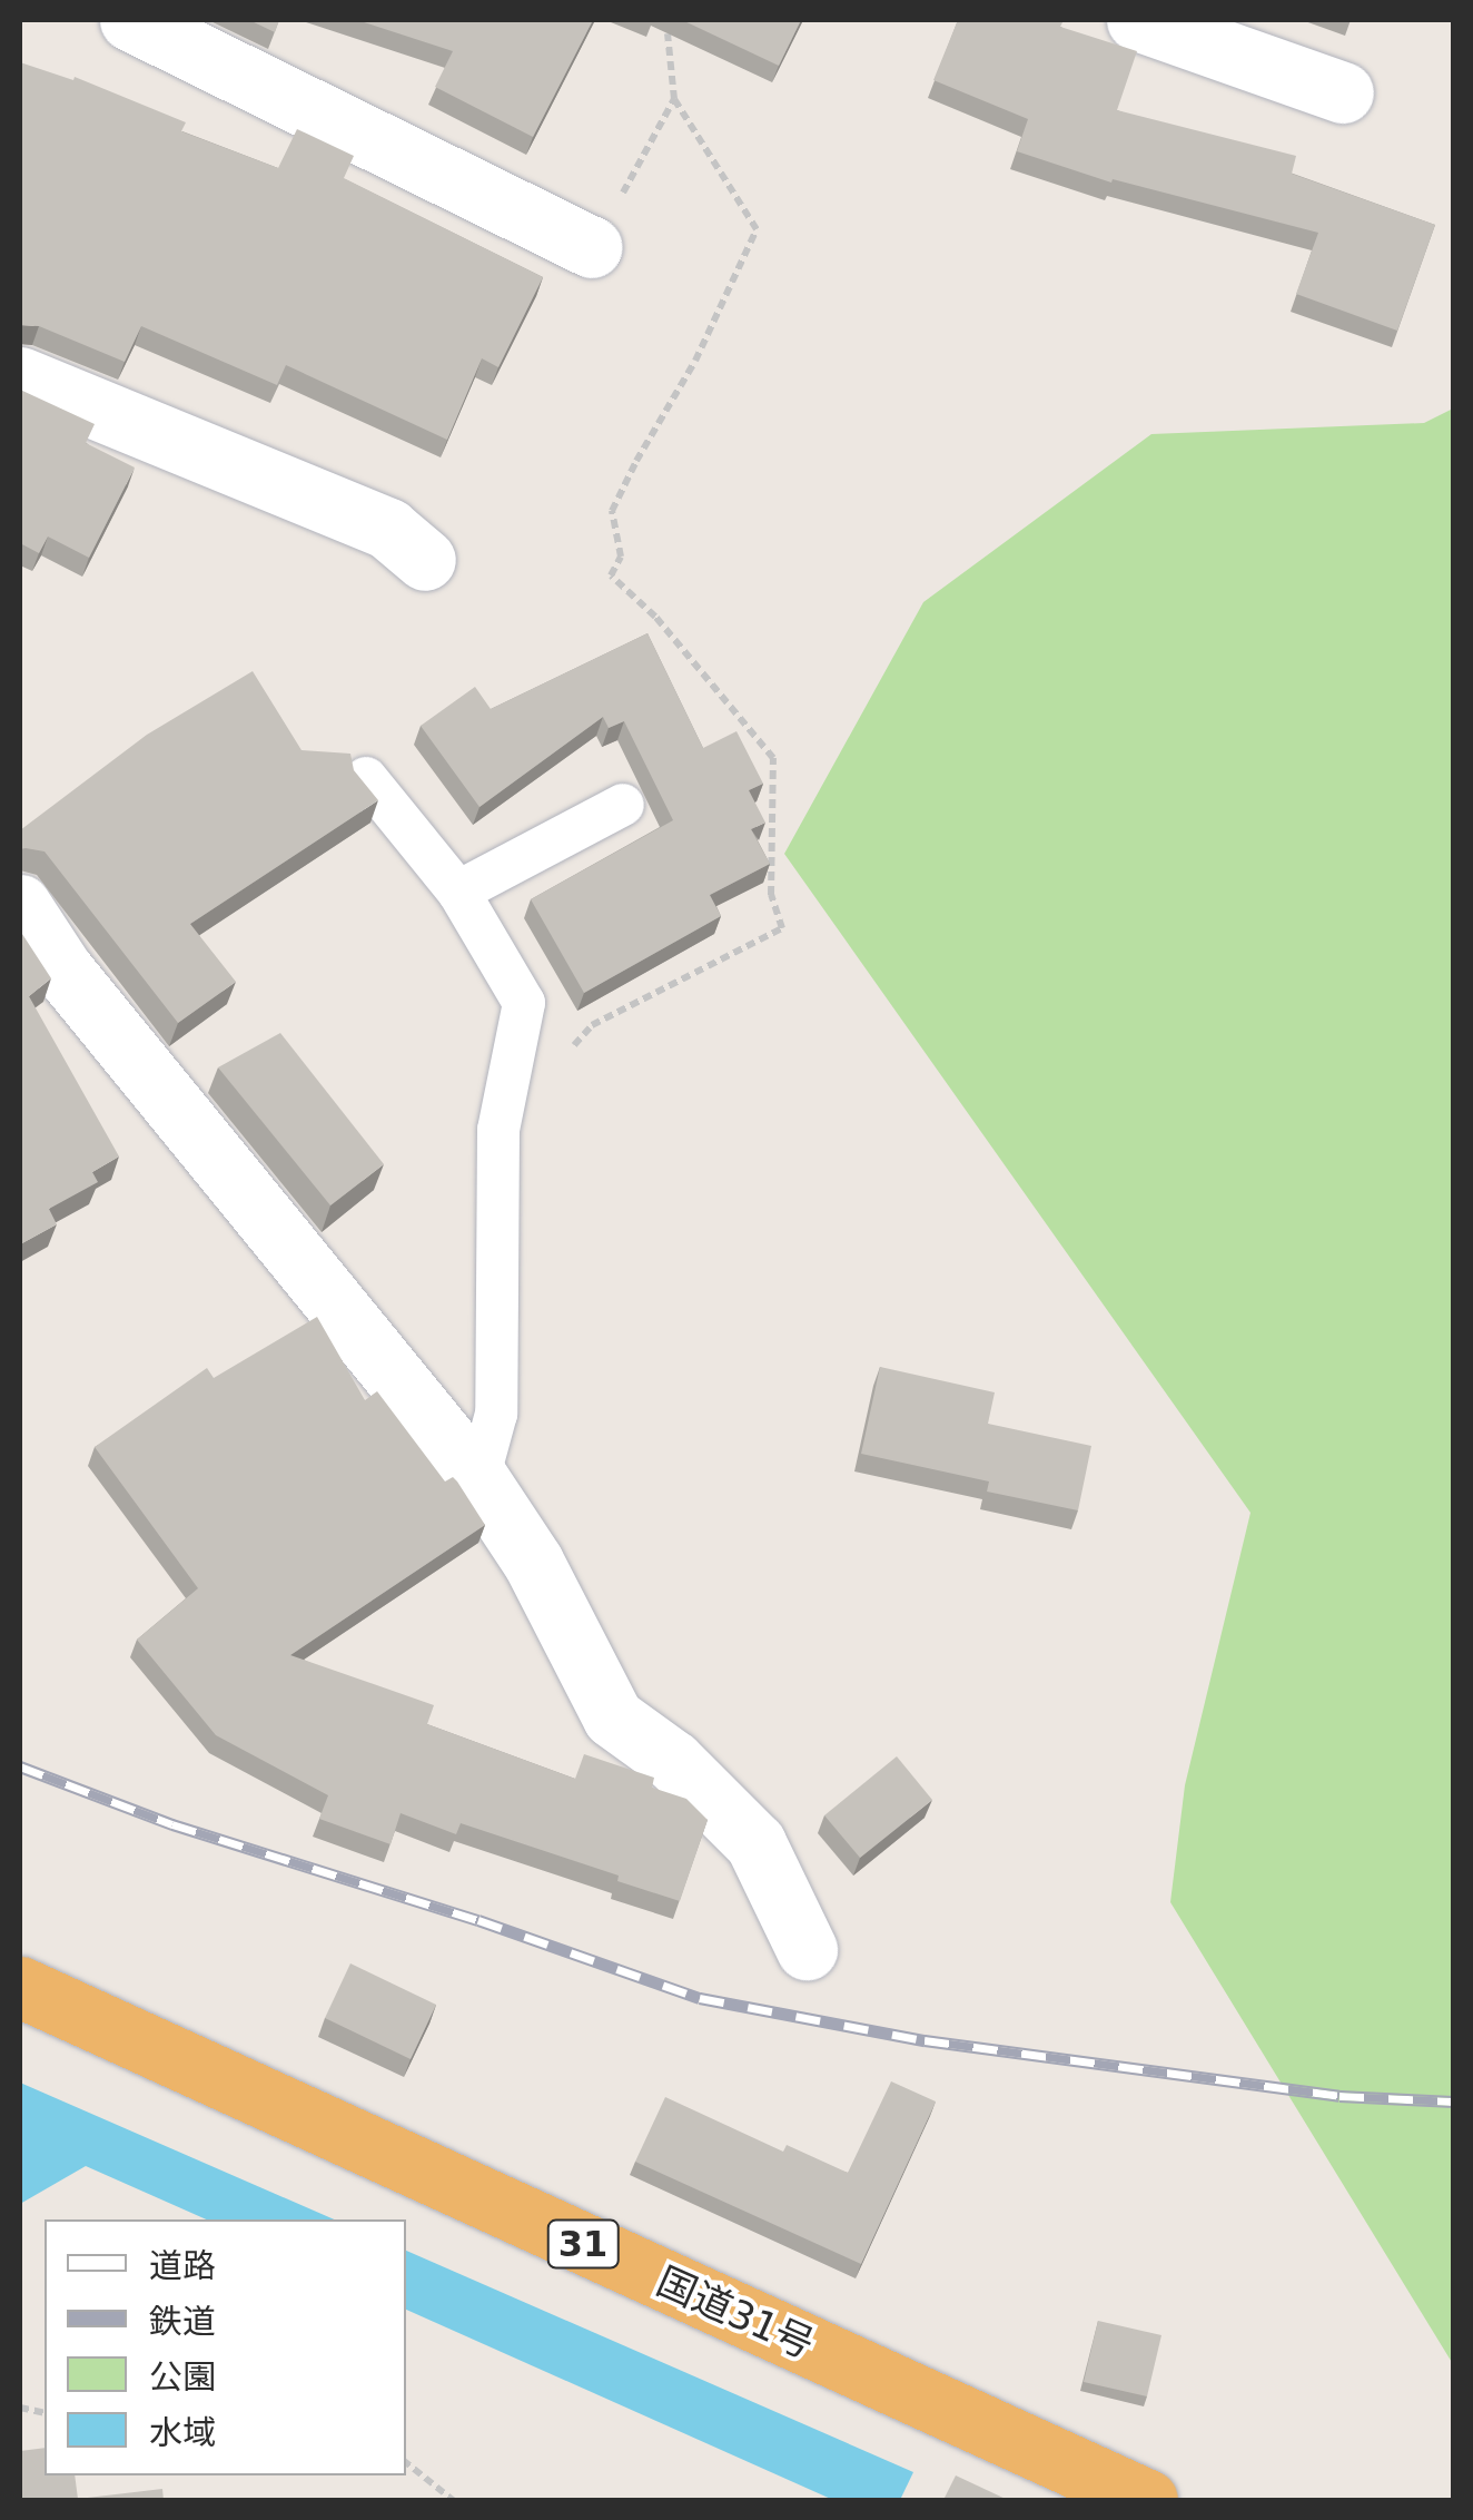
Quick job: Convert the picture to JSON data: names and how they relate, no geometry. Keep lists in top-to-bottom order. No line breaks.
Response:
{"streets":{"highway":["31","国道31号"]},"legend":["道路","鉄道","公園","水域"]}
